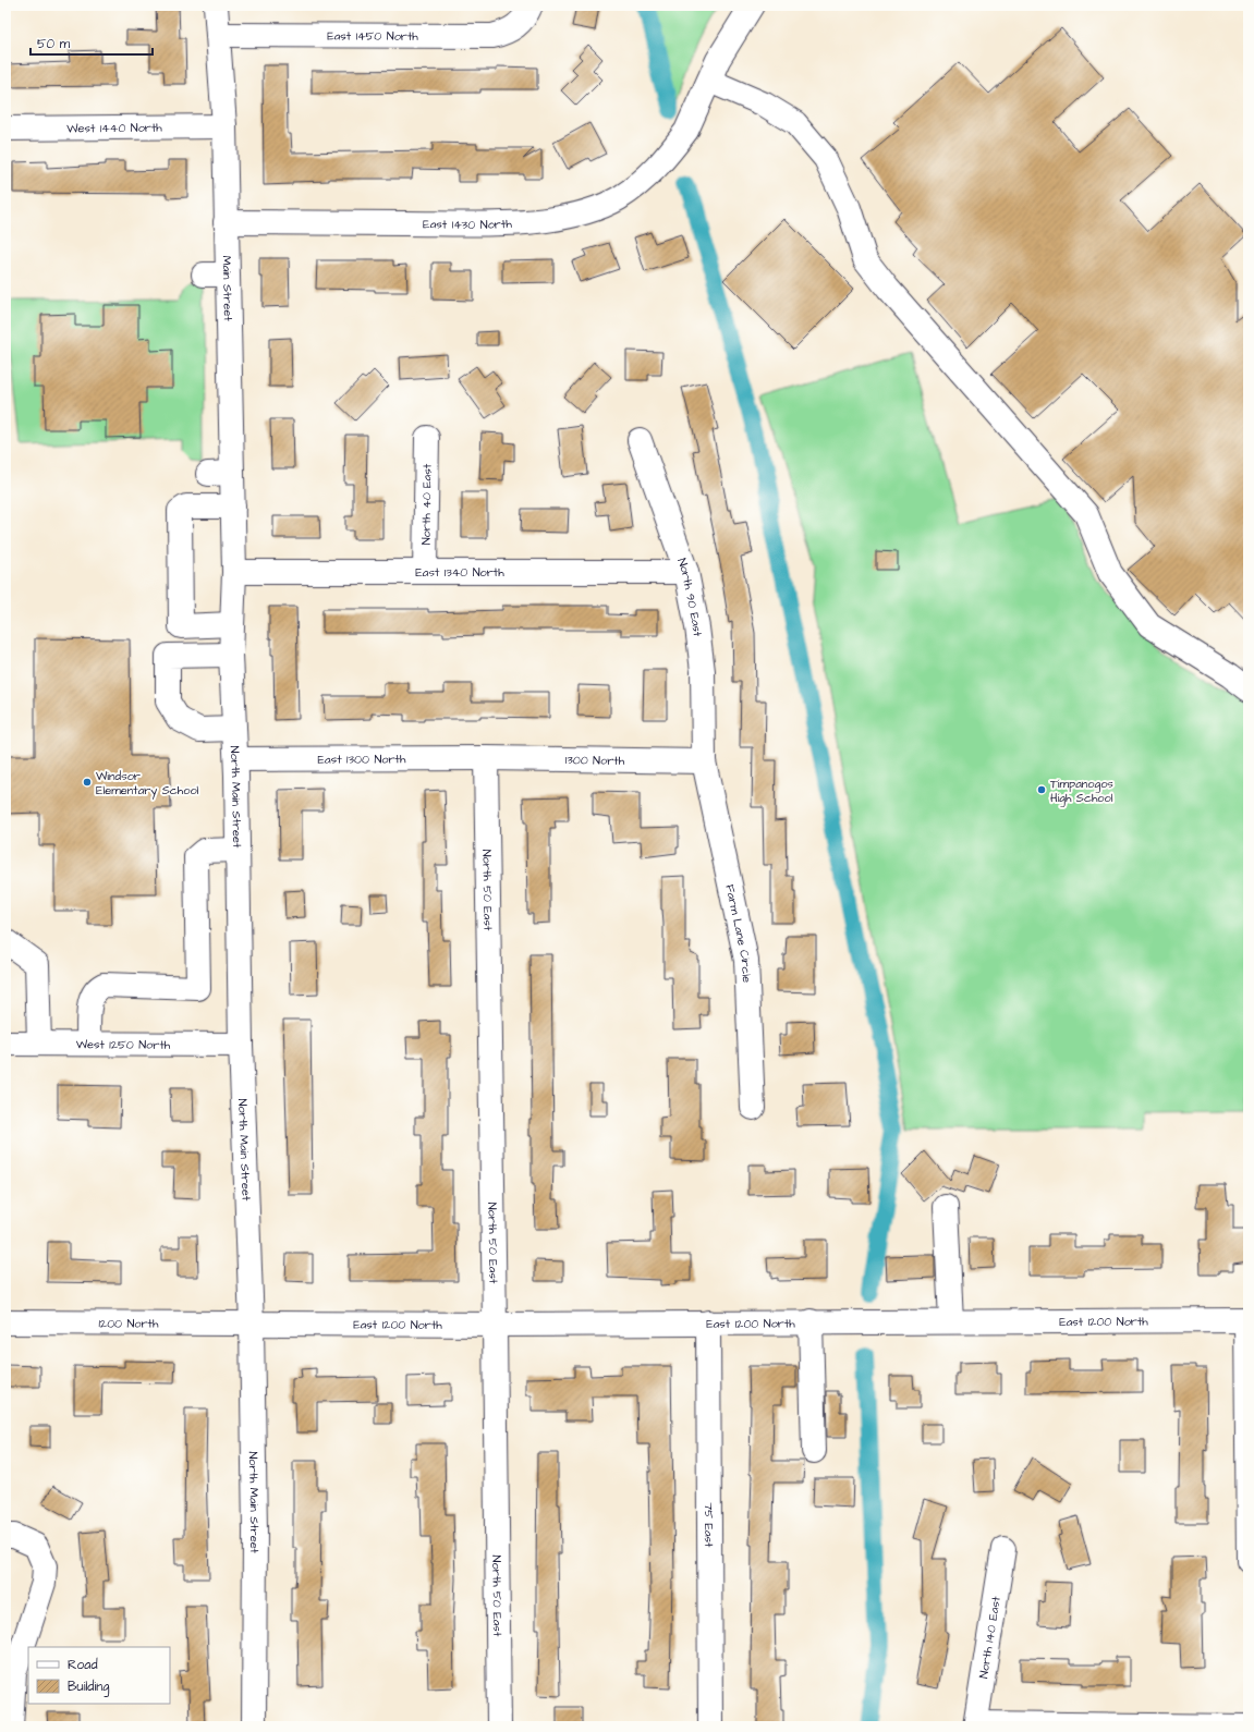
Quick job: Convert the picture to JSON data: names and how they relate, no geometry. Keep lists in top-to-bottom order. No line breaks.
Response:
{"streets":{"street":["East 1450 North","West 1440 North","East 1430 North","Main Street","North 40 East","East 1340 North","North 90 East","East 1300 North","1300 North","North Main Street","North 50 East","Farm Lane Circle","West 1250 North","East 1200 North","1200 North","75 East","North 140 East"]},"crossings":[["East 1450 North","Main Street"],["West 1440 North","Main Street"],["East 1430 North","Main Street"],["Main Street","East 1340 North"],["Main Street","North Main Street"],["North 40 East","East 1340 North"],["East 1340 North","North 90 East"],["East 1340 North","North Main Street"],["North 90 East","1300 North"],["North 90 East","Farm Lane Circle"],["East 1300 North","1300 North"],["East 1300 North","North Main Street"],["East 1300 North","North 50 East"],["1300 North","North 50 East"],["1300 North","Farm Lane Circle"],["North Main Street","West 1250 North"],["North Main Street","East 1200 North"],["North Main Street","1200 North"],["North 50 East","East 1200 North"],["East 1200 North","1200 North"],["East 1200 North","75 East"]],"places":["Windsor Elementary School","Timpanogos High School"],"legend":["Road","Building"],"scale_bar":"50 m"}
